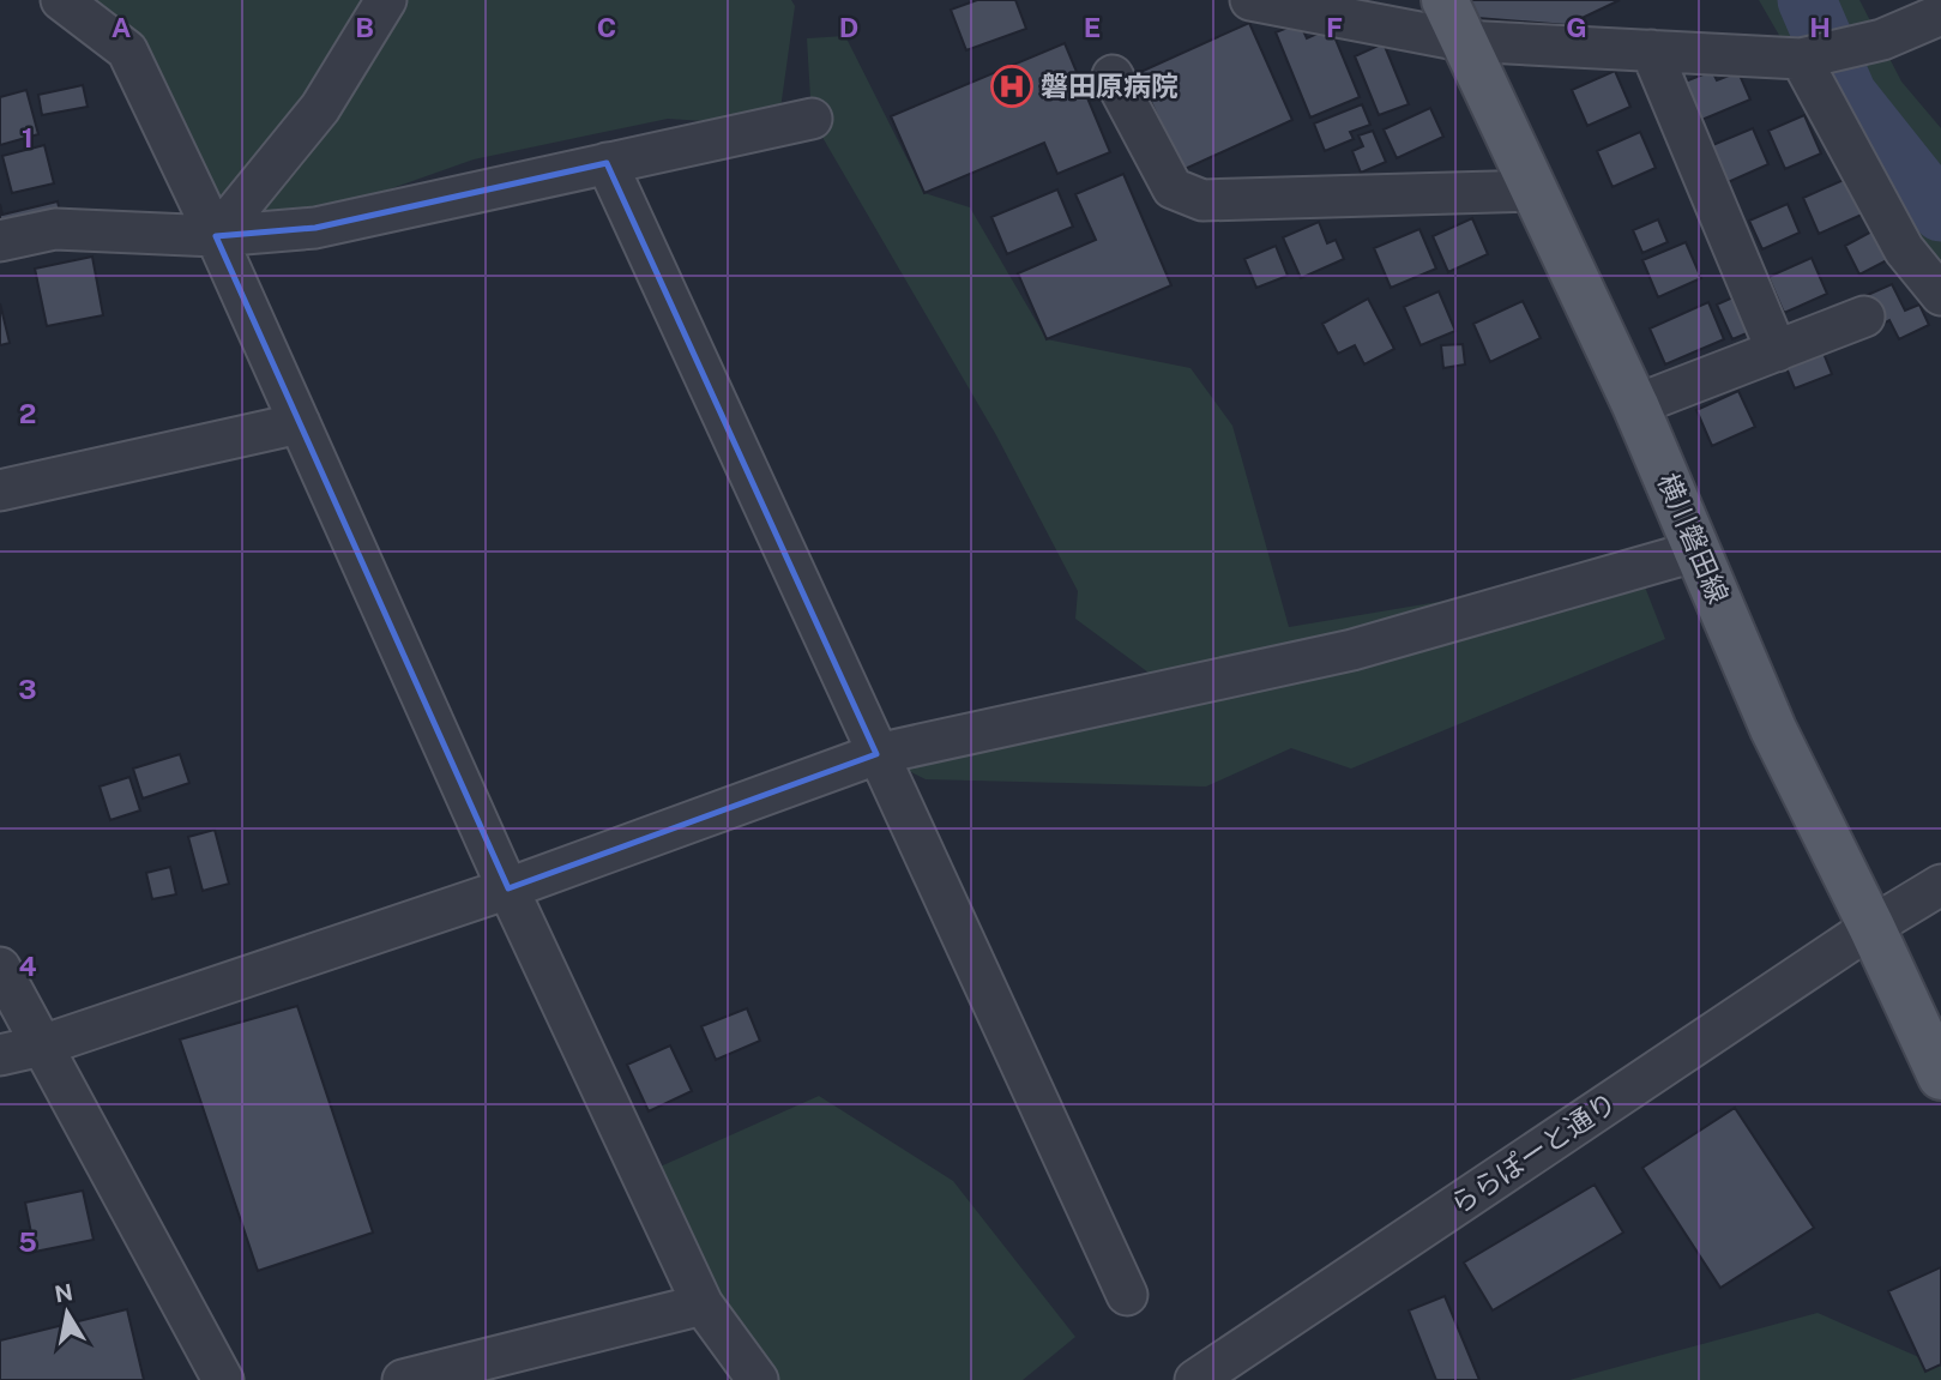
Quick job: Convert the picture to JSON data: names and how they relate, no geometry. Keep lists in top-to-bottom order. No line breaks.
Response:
{"streets":{"main road":["横川磐田線"],"street":["ららぽーと通り"]},"crossings":[["横川磐田線","ららぽーと通り"]],"places":{"hospital":["磐田原病院"]},"north":"top","grid":{"columns":["A","B","C","D","E","F","G","H"],"rows":["1","2","3","4","5"]}}
